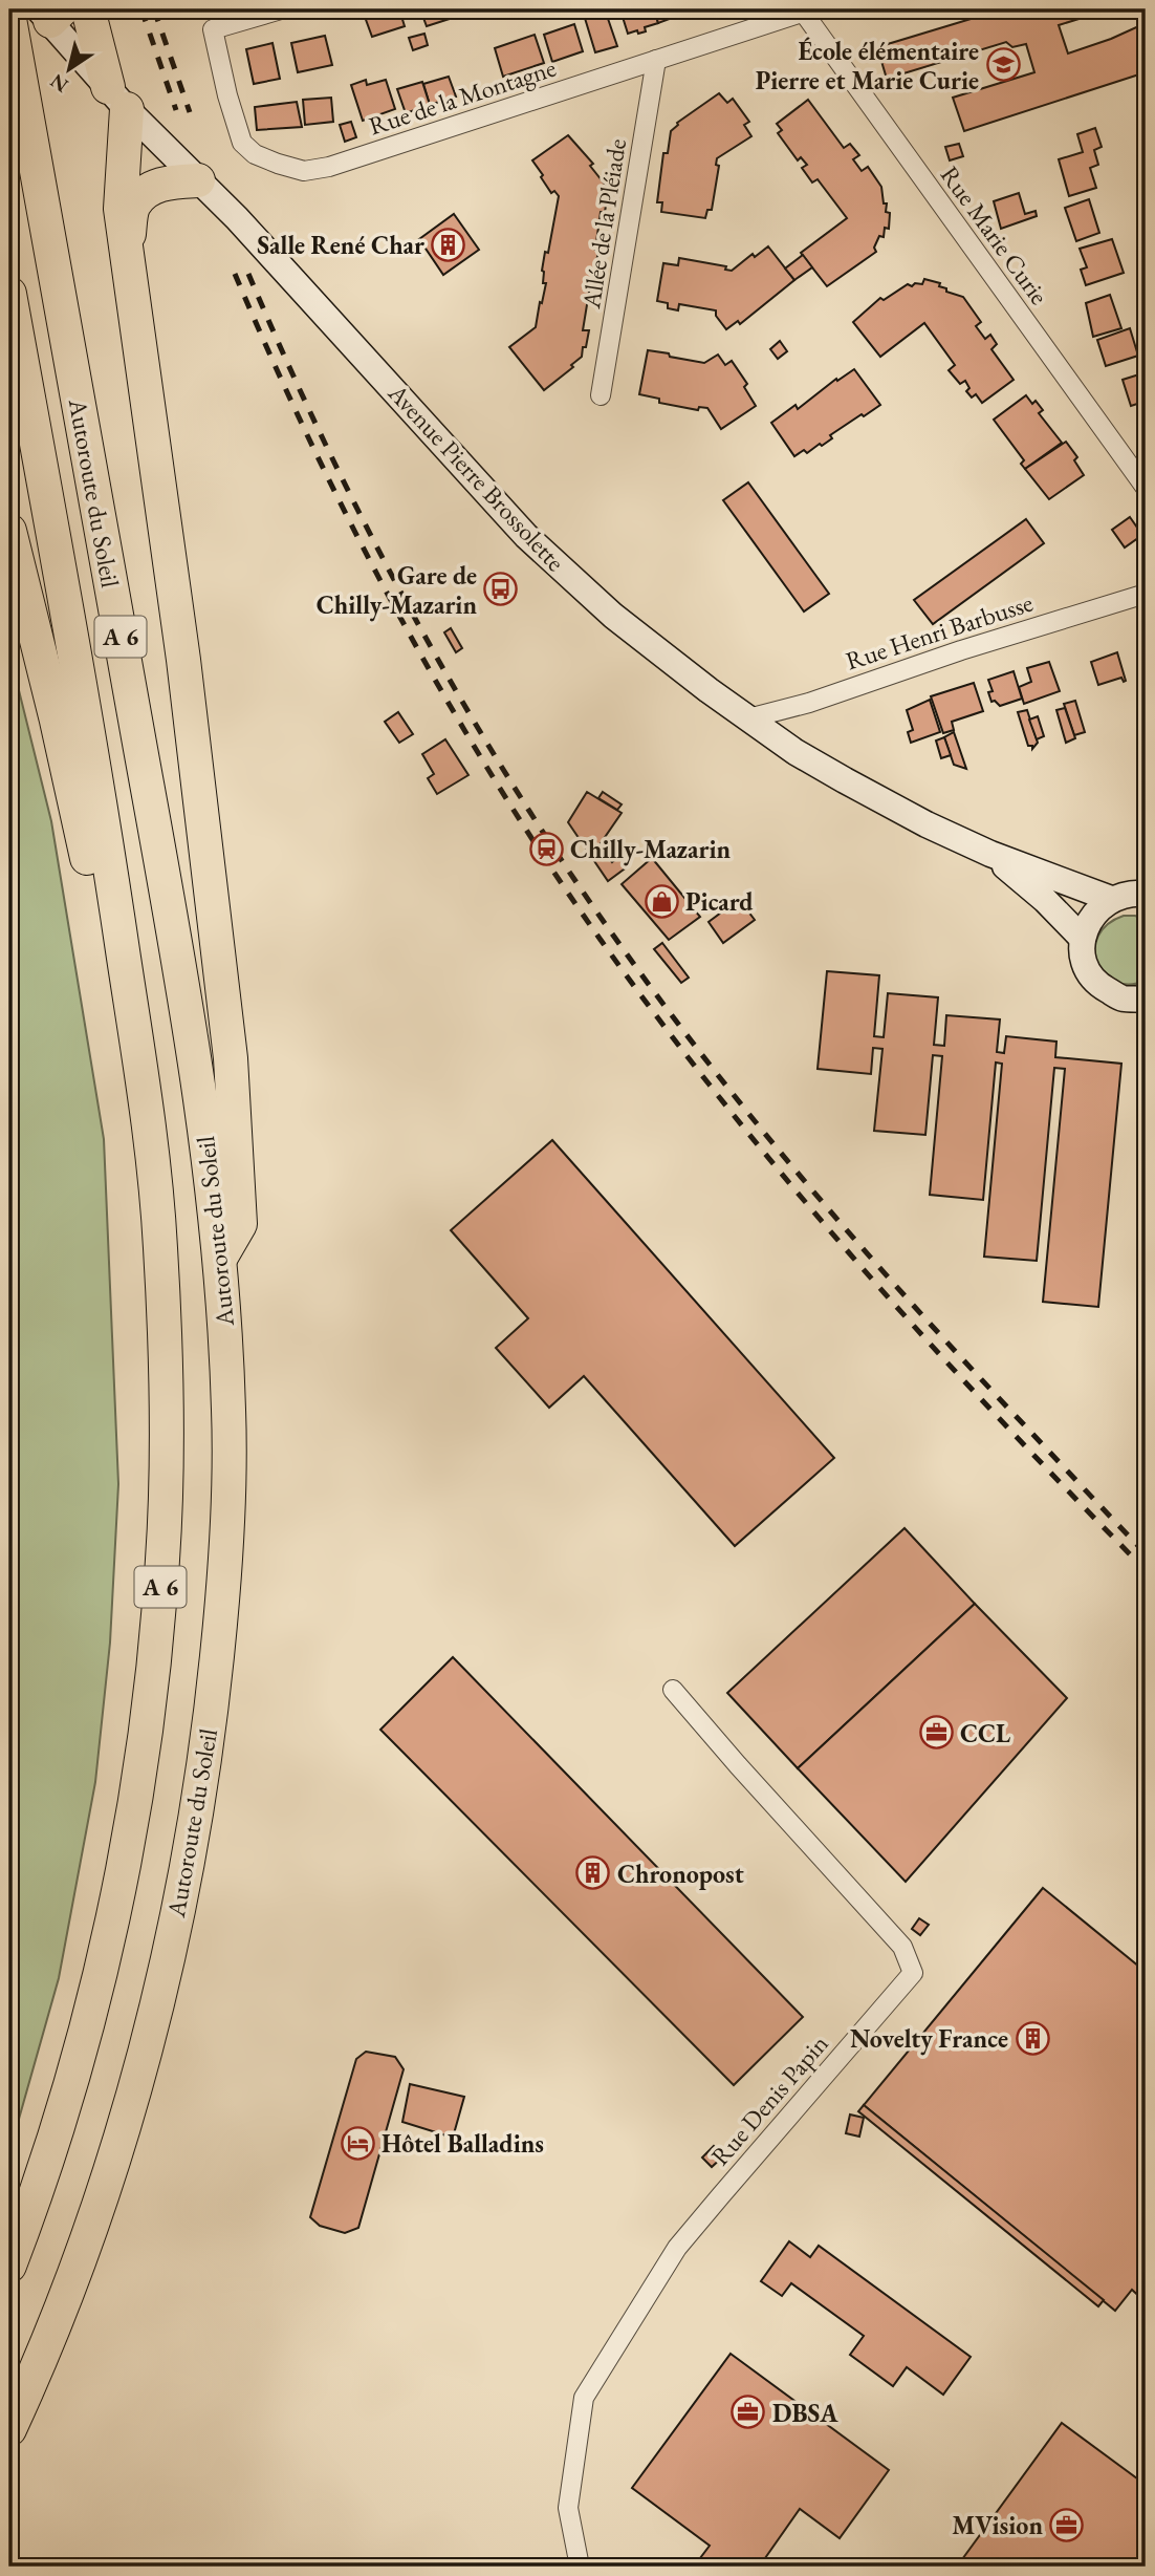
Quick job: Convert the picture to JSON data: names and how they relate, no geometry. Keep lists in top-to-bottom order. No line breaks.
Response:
{"streets":{"highway":["Autoroute du Soleil","A 6"],"main road":["Avenue Pierre Brossolette"],"street":["Rue de la Montagne","Allée de la Pléiade","Rue Marie Curie","Rue Henri Barbusse","Rue Denis Papin"]},"crossings":[["Rue de la Montagne","Allée de la Pléiade"],["Rue de la Montagne","Rue Marie Curie"],["Avenue Pierre Brossolette","Rue Henri Barbusse"]],"places":{"school or university":["École élémentaire Pierre et Marie Curie"],"building":["Salle René Char","Chronopost","Novelty France"],"bus stop":["Gare de Chilly-Mazarin"],"station":["Chilly-Mazarin"],"shop":["Picard"],"office":["CCL","DBSA","MVision"],"hotel":["Hôtel Balladins"]},"north":"bottom left"}
